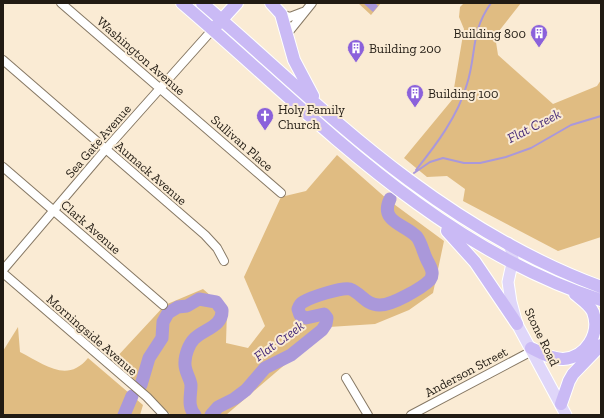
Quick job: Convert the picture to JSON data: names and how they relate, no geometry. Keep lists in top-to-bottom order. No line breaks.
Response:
{"streets":{"main road":["Stone Road"],"street":["Washington Avenue","Sea Gate Avenue","Sullivan Place","Aumack Avenue","Clark Avenue","Morningside Avenue","Anderson Street"]},"crossings":[["Washington Avenue","Sea Gate Avenue"],["Washington Avenue","Sullivan Place"],["Sea Gate Avenue","Aumack Avenue"],["Sea Gate Avenue","Clark Avenue"],["Sea Gate Avenue","Morningside Avenue"],["Stone Road","Anderson Street"]],"water":["Flat Creek"],"places":{"building":["Building 800","Building 200","Building 100"],"church":["Holy Family Church"]}}
